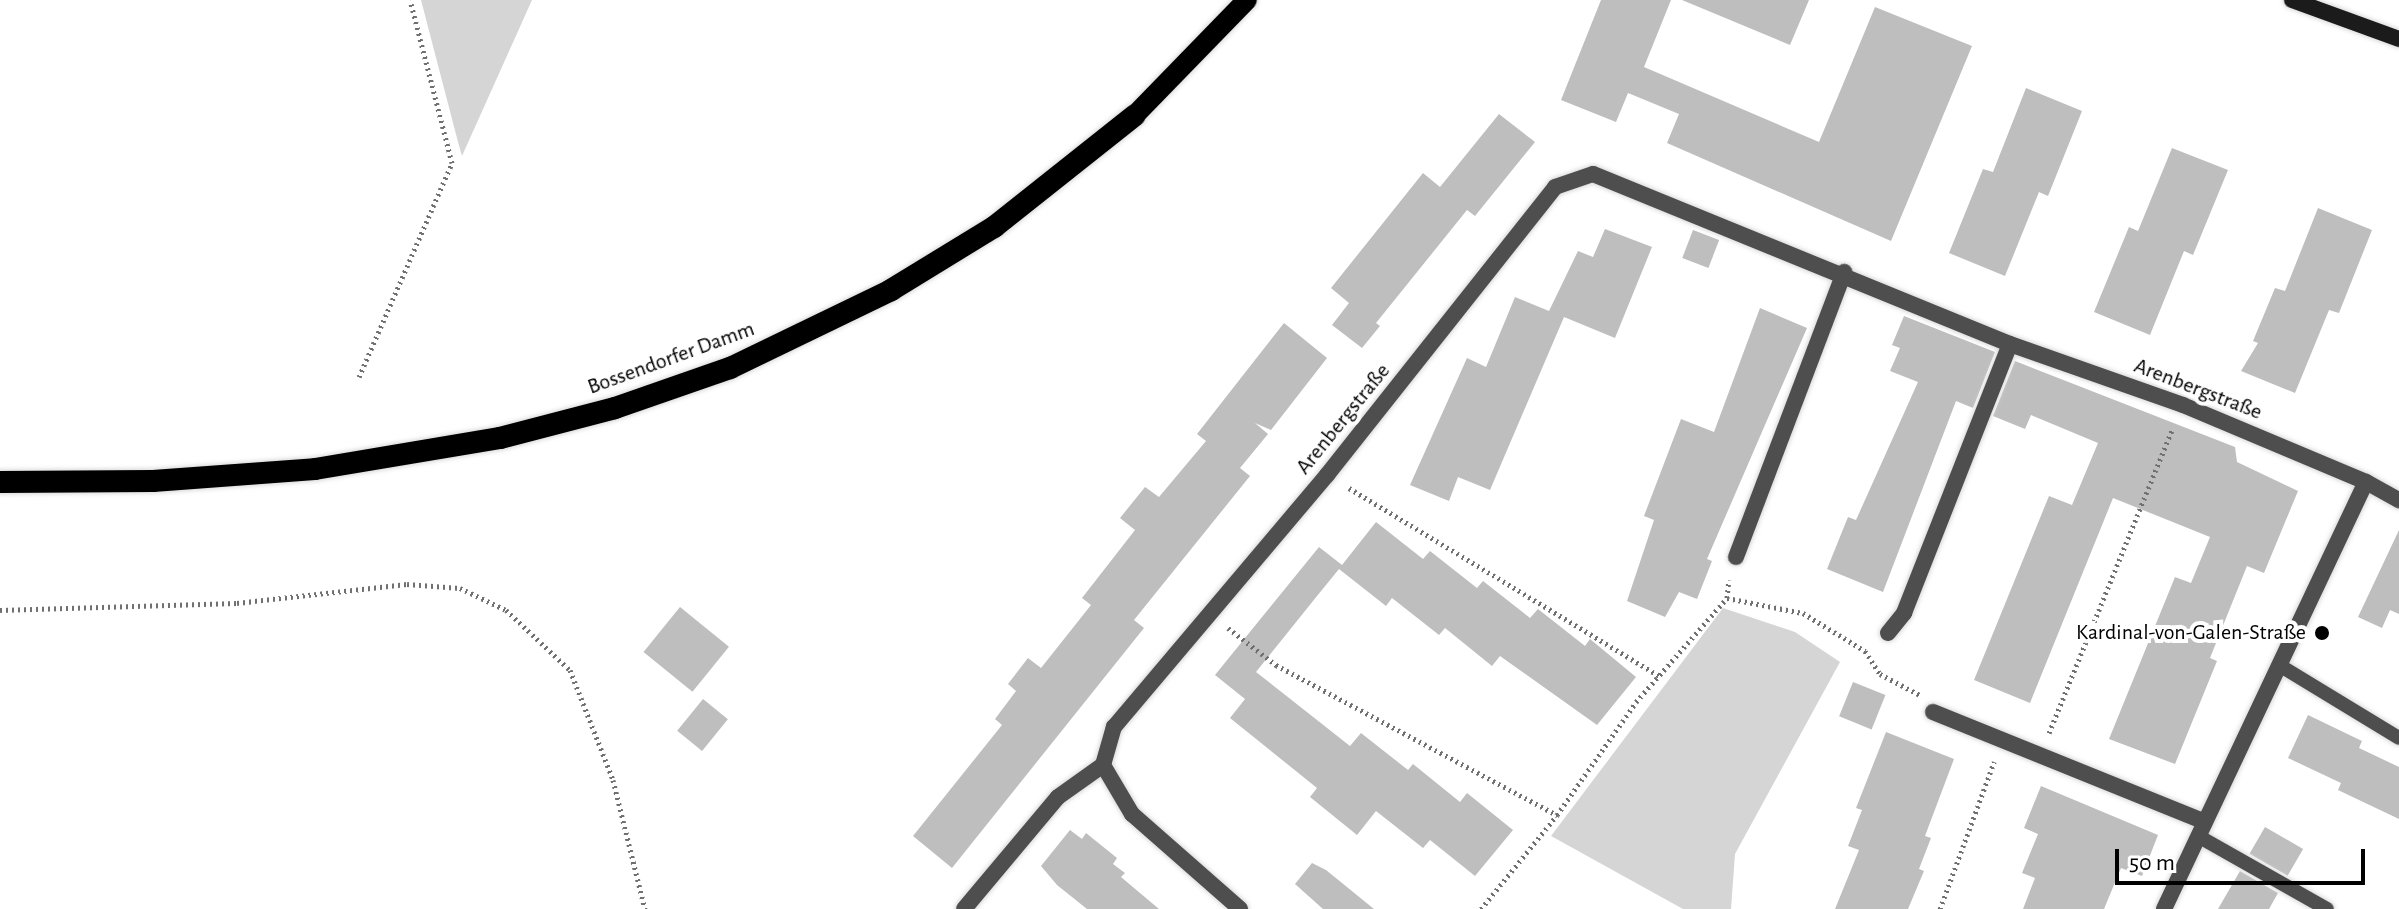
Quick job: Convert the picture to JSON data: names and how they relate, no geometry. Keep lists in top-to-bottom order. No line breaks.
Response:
{"streets":{"highway":["Bossendorfer Damm"],"street":["Arenbergstraße"]},"places":["Kardinal-von-Galen-Straße"],"scale_bar":"50 m"}
